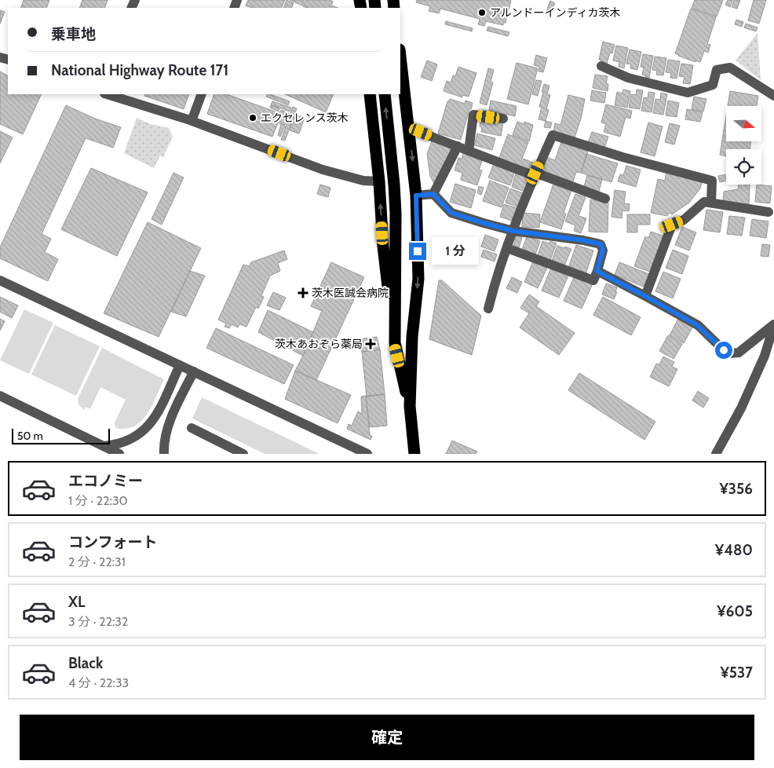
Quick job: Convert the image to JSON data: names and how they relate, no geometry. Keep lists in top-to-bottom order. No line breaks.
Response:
{"places":{"other":["アルンドーインディカ茨木","エクセレンス茨木"],"health":["茨木医誠会病院","茨木あおぞら薬局"]},"scale_bar":"50 m","north":"right","page":{"banner":["乗車地","National Highway Route 171"],"bubble":"1 分","scale":"50 m","list":[{"name":"エコノミー","note":"1 分 · 22:30","value":"¥356"},{"name":"コンフォート","note":"2 分 · 22:31","value":"¥480"},{"name":"XL","note":"3 分 · 22:32","value":"¥605"},{"name":"Black","note":"4 分 · 22:33","value":"¥537"}],"buttons":"確定"}}
